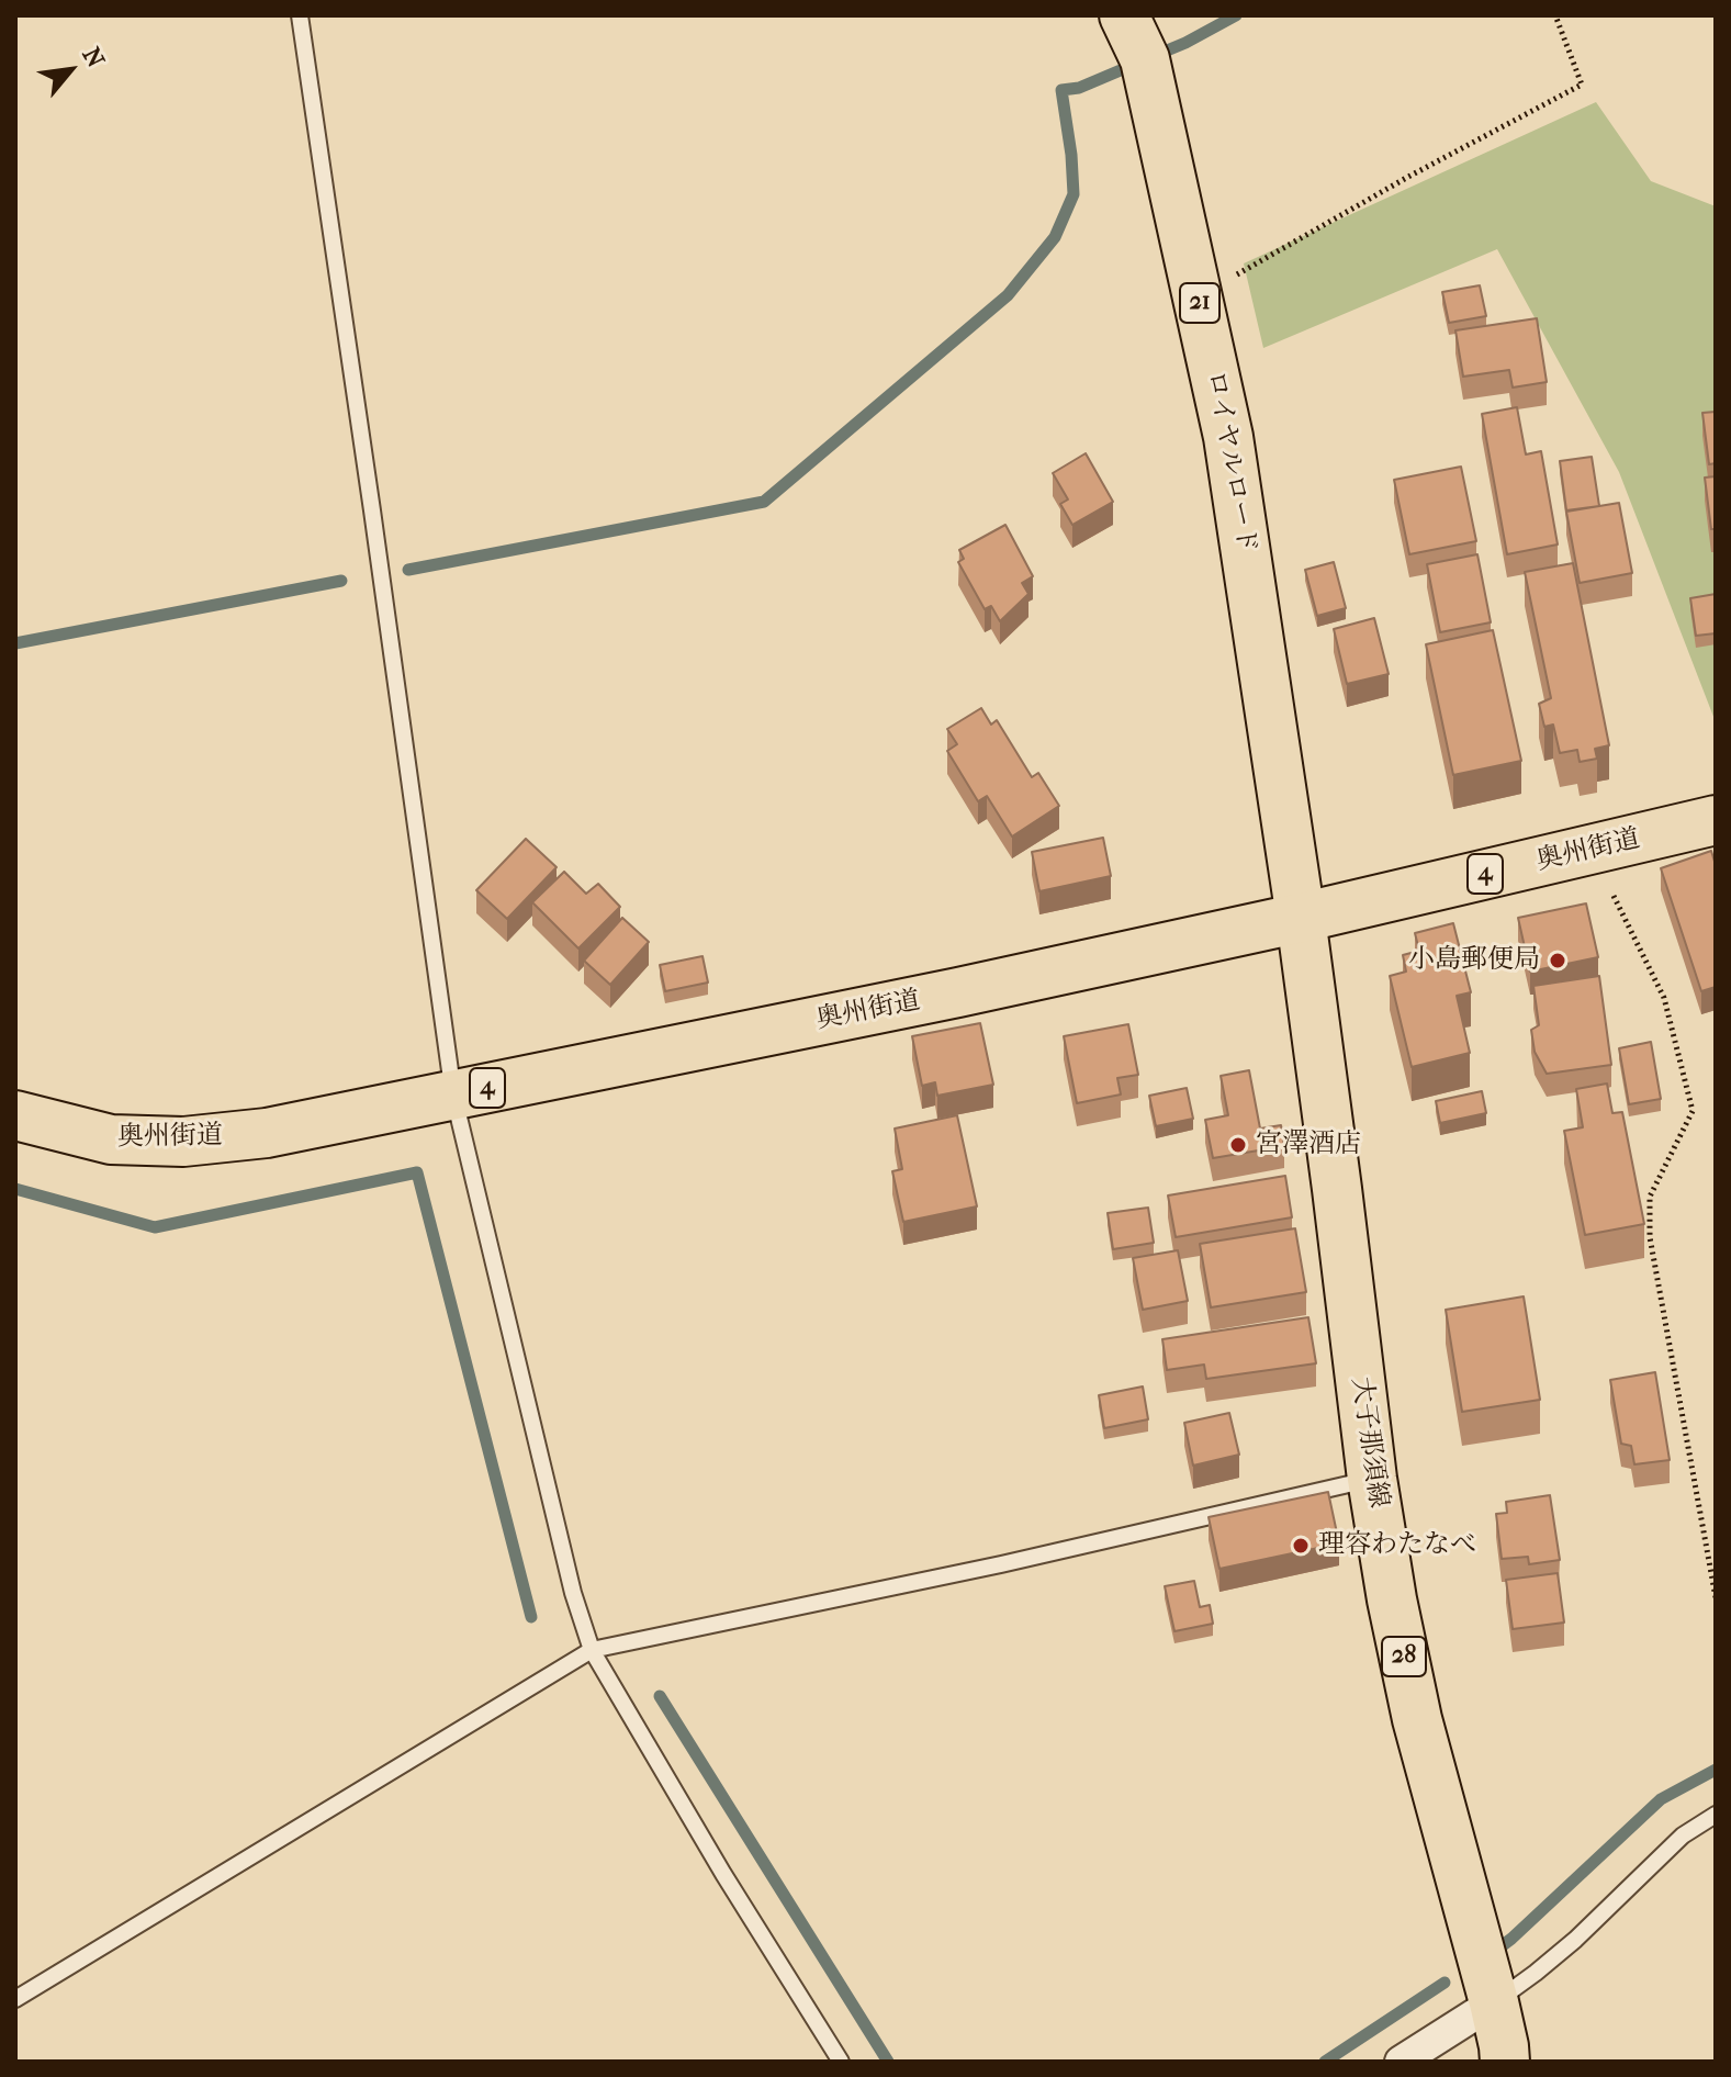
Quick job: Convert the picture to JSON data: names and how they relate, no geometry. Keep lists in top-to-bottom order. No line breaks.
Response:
{"streets":{"main road":["21","ロイヤルロード","奥州街道","4","大子那須線","28"]},"crossings":[["ロイヤルロード","奥州街道"],["ロイヤルロード","大子那須線"],["奥州街道","大子那須線"]],"places":["小島郵便局","宮澤酒店","理容わたなべ"],"north":"top right"}
